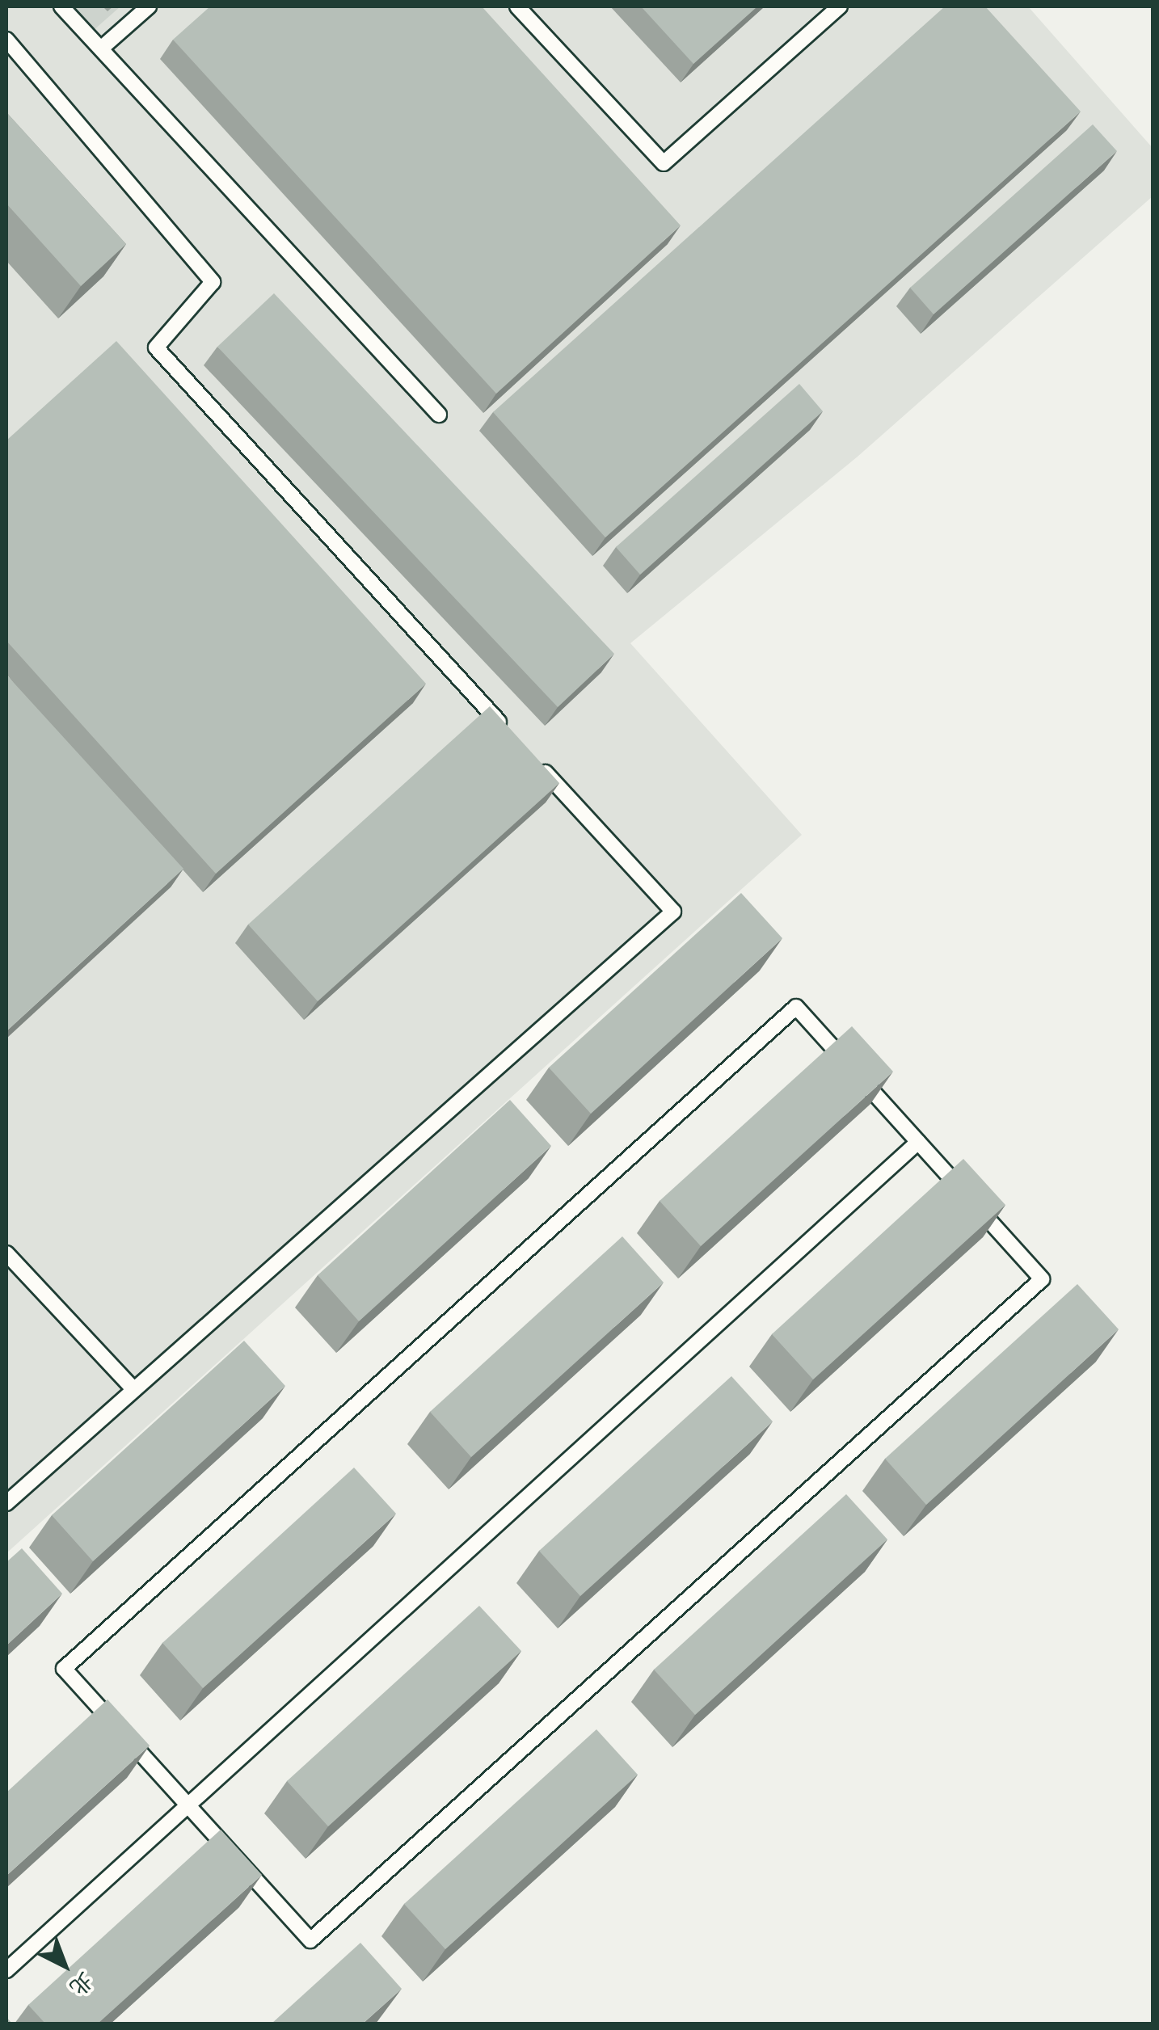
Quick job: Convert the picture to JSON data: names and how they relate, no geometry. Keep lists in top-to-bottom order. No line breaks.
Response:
{"north":"bottom right"}
